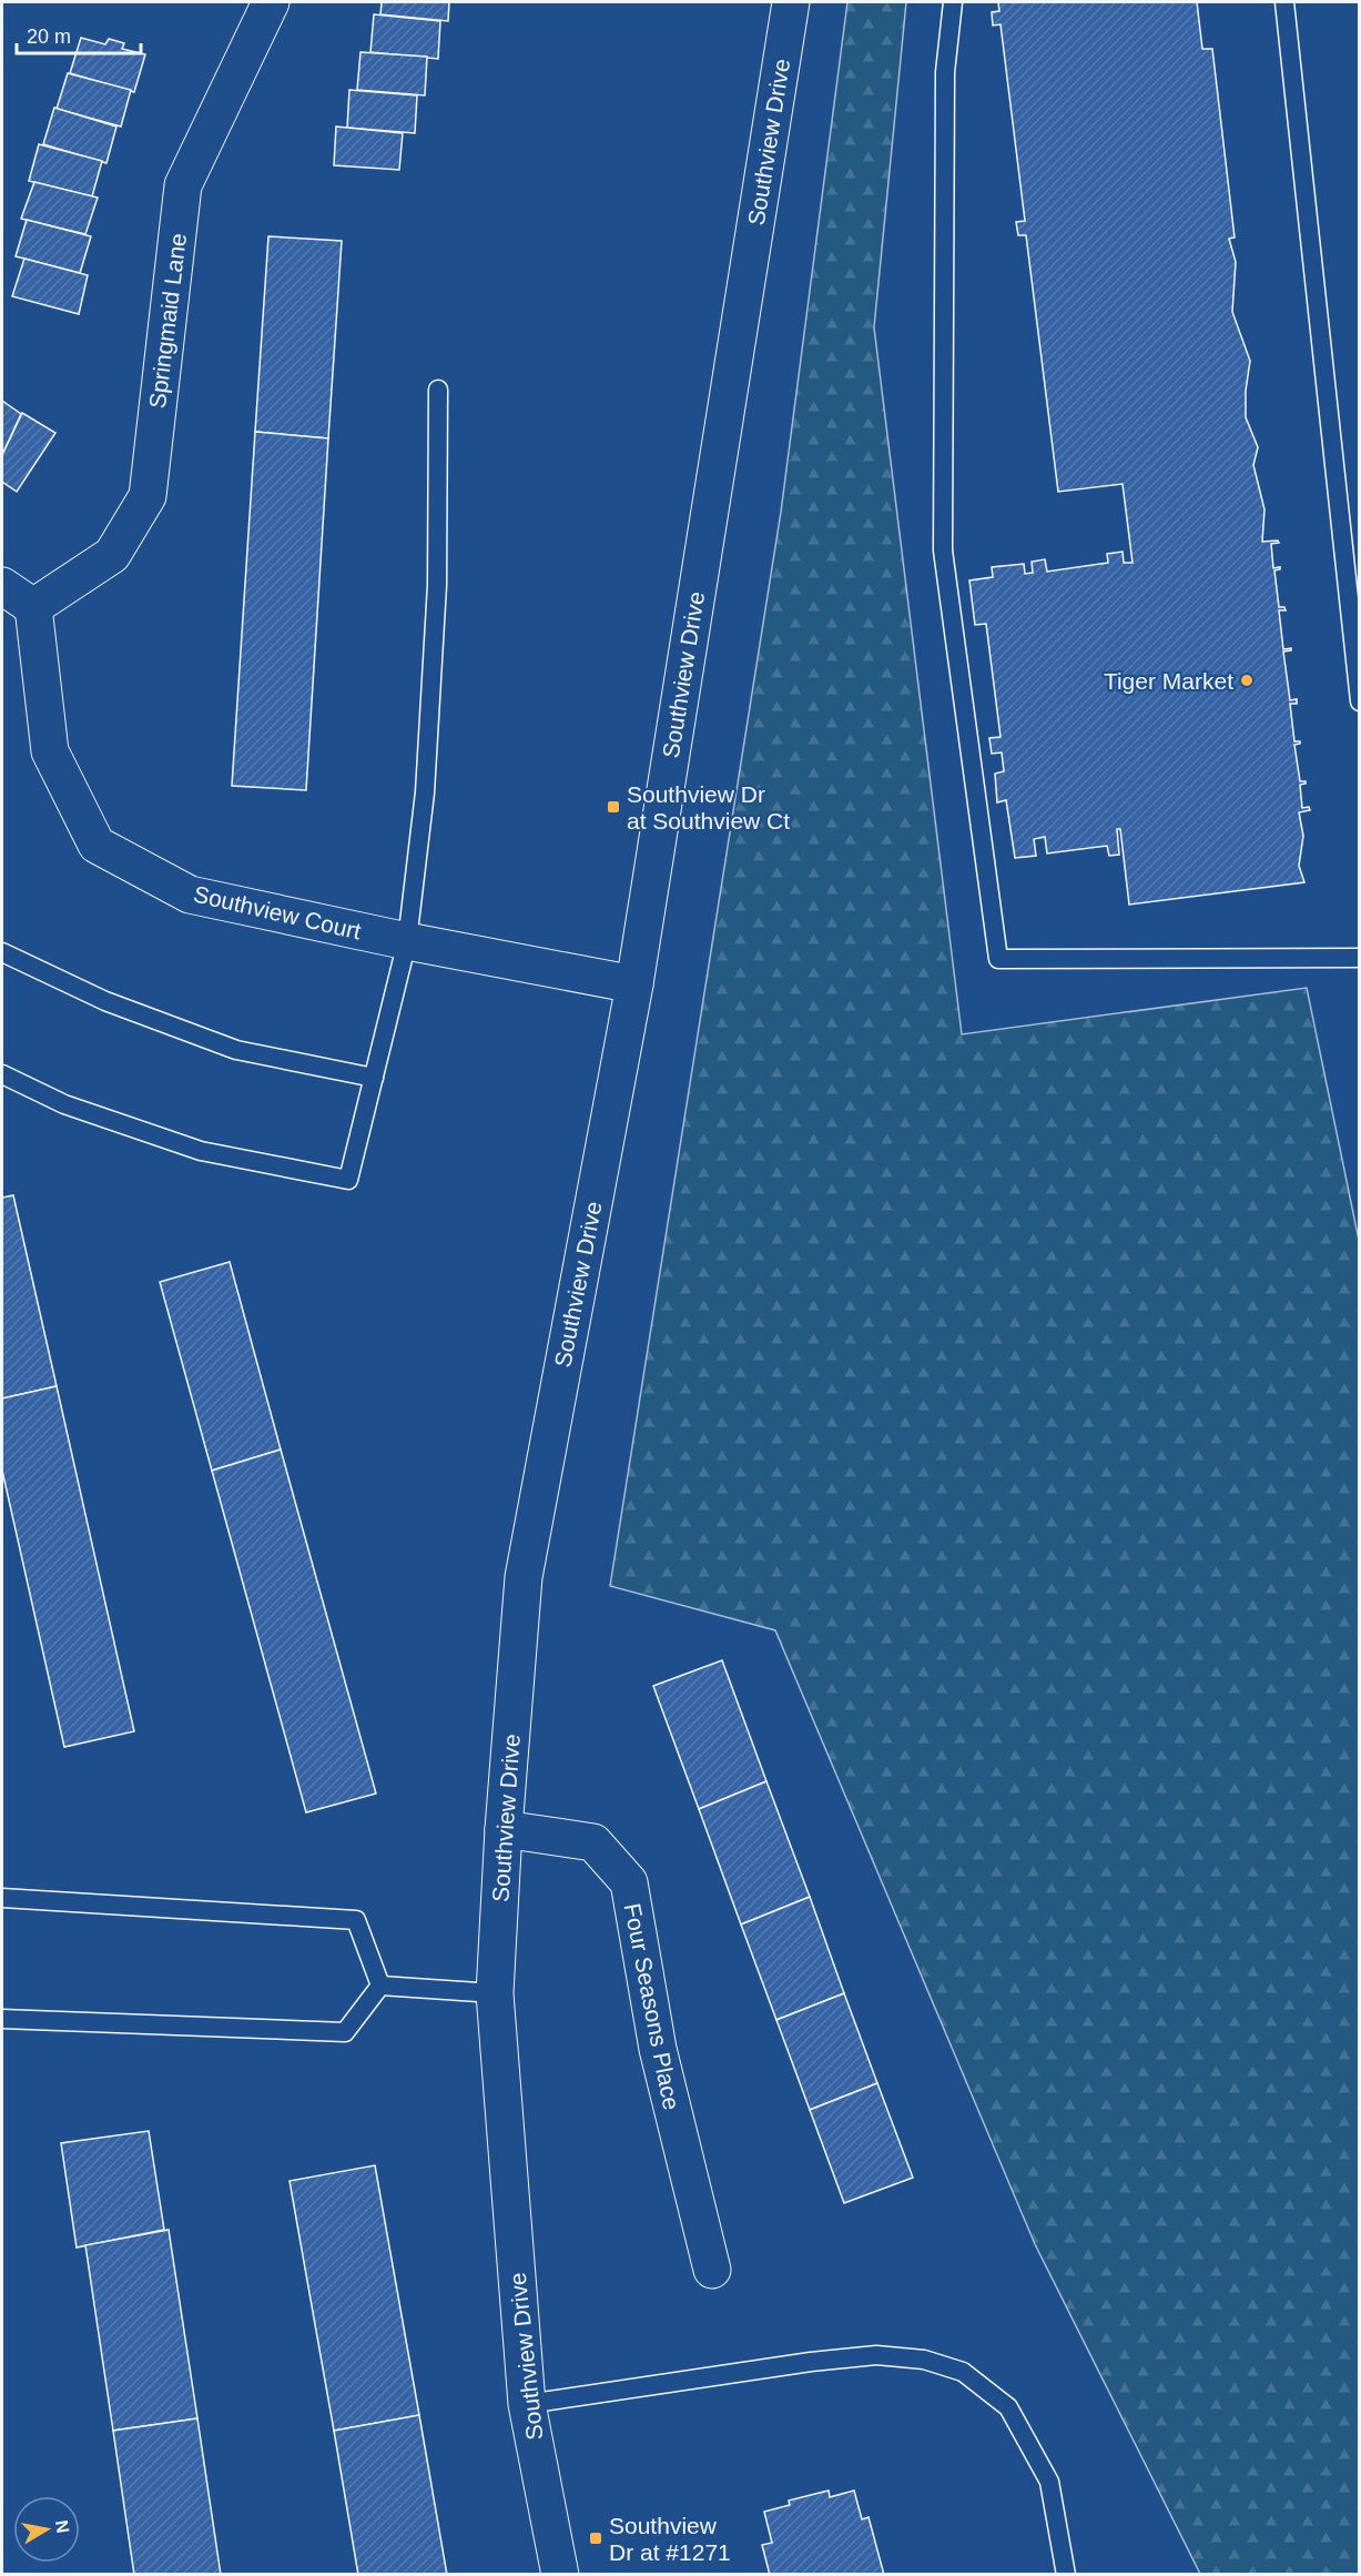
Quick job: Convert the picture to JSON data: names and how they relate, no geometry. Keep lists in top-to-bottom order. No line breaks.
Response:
{"streets":{"street":["Southview Drive","Springmaid Lane","Southview Court","Four Seasons Place"]},"crossings":[["Southview Drive","Southview Court"],["Southview Drive","Four Seasons Place"],["Springmaid Lane","Southview Court"]],"places":{"other":["Tiger Market"],"transit":["Southview Dr at Southview Ct","Southview Dr at #1271"]},"scale_bar":"20 m","north":"right"}
